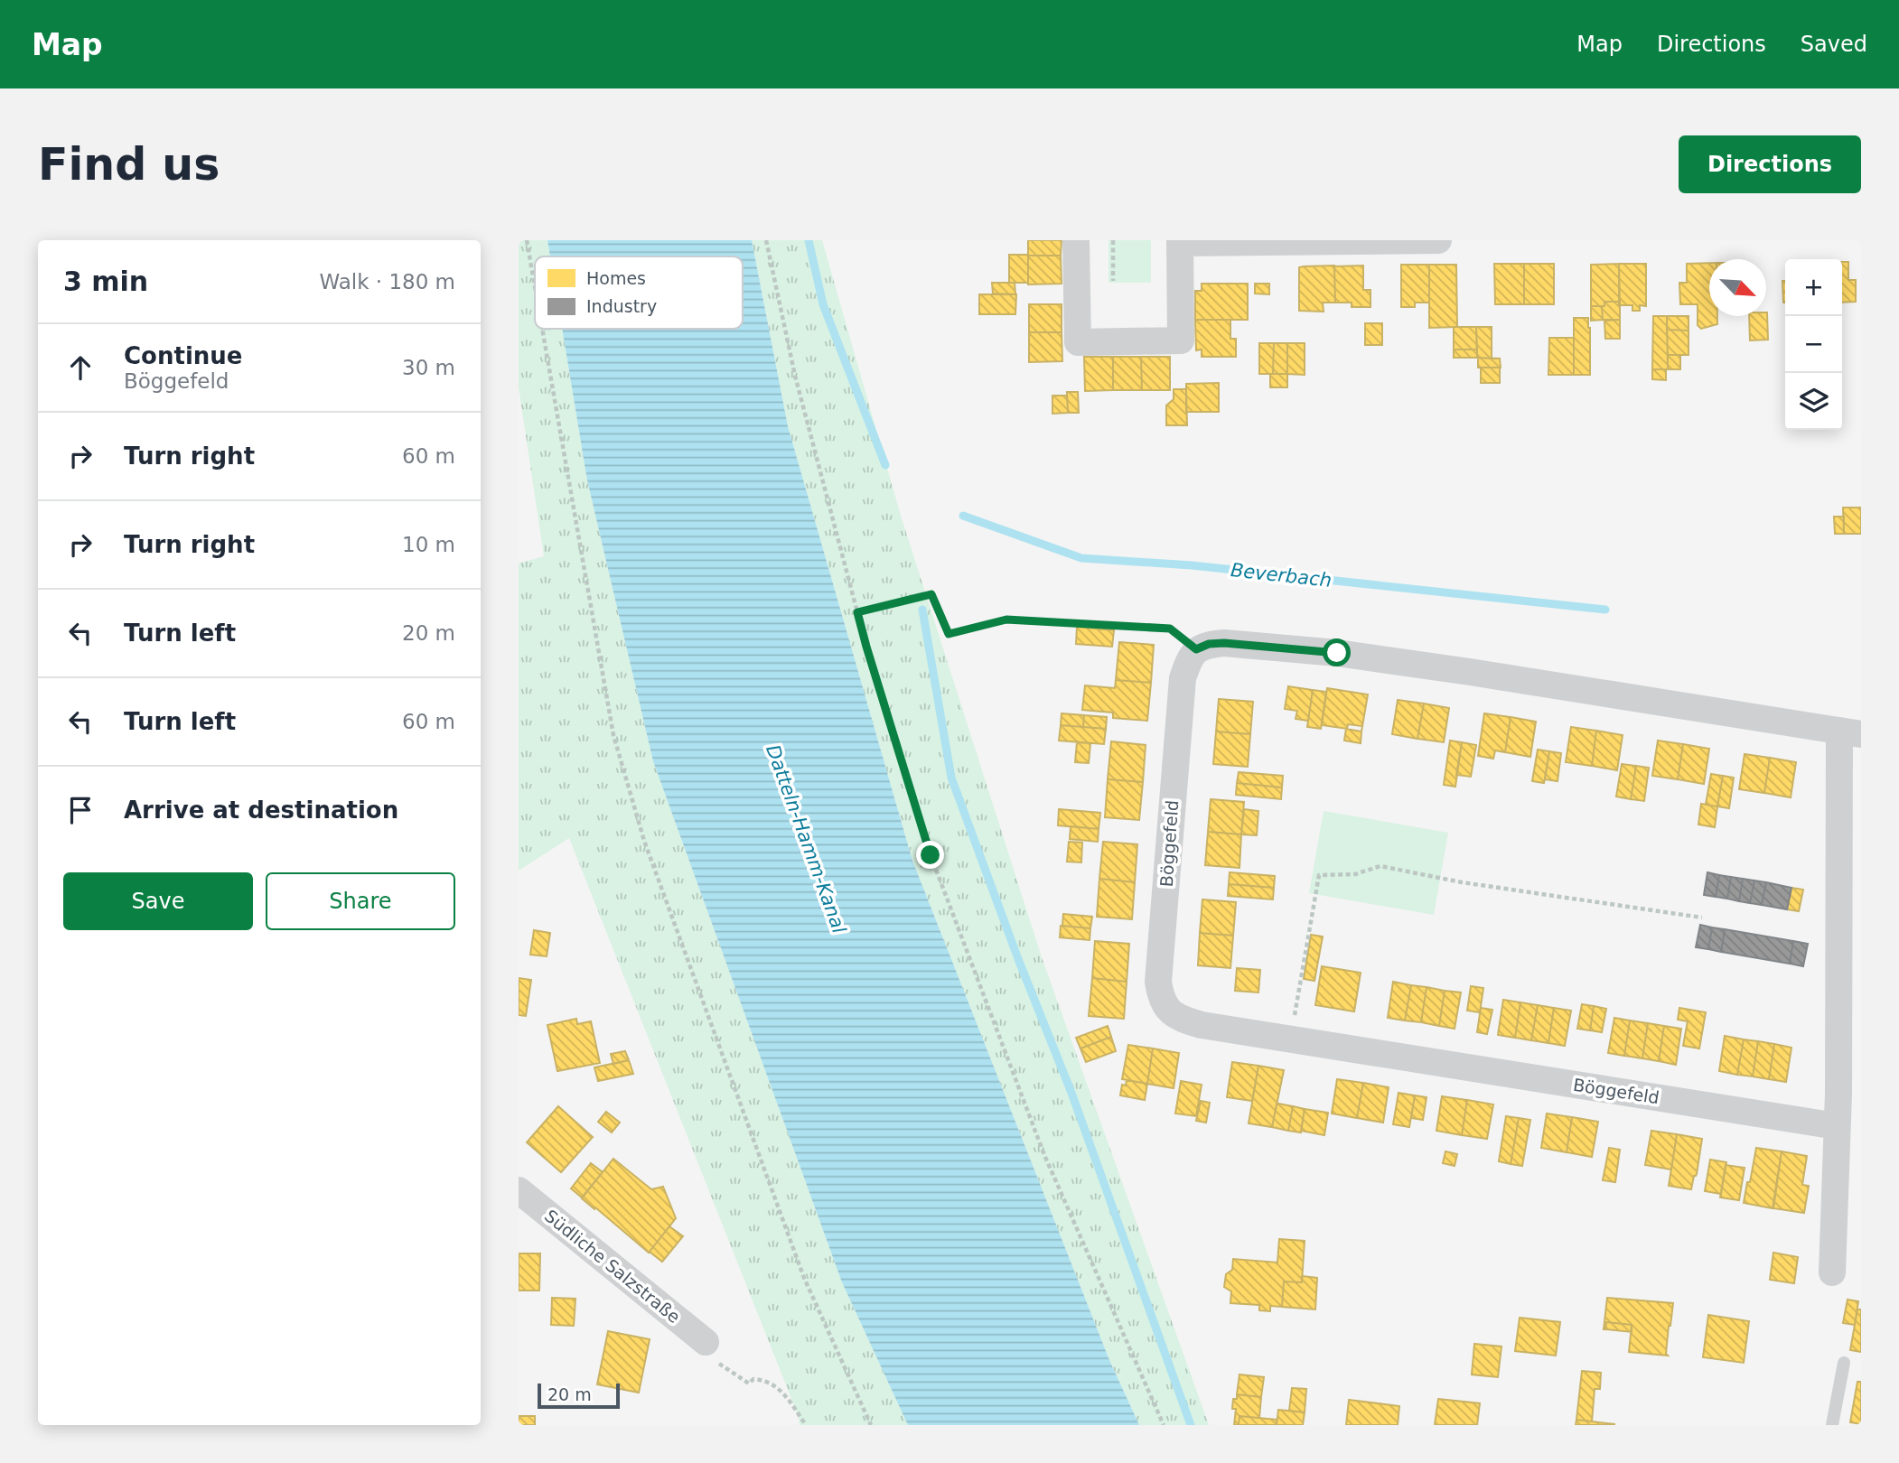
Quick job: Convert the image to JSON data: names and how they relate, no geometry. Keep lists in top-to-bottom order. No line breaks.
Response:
{"streets":{"street":["Böggefeld","Südliche Salzstraße"]},"water":["Beverbach","Datteln-Hamm-Kanal"],"legend":["Homes","Industry"],"scale_bar":"20 m","north":"bottom right","page":{"header":"Map","nav":["Map","Directions","Saved"],"buttons":["Directions",["Save","Share"]],"title":"Find us","heading":["3 min","Walk · 180 m"],"map_buttons":["+","−"],"list":[["Continue","Böggefeld","30 m"],["Turn right","60 m"],["Turn right","10 m"],["Turn left","20 m"],["Turn left","60 m"],"Arrive at destination"],"scale":"20 m"}}
